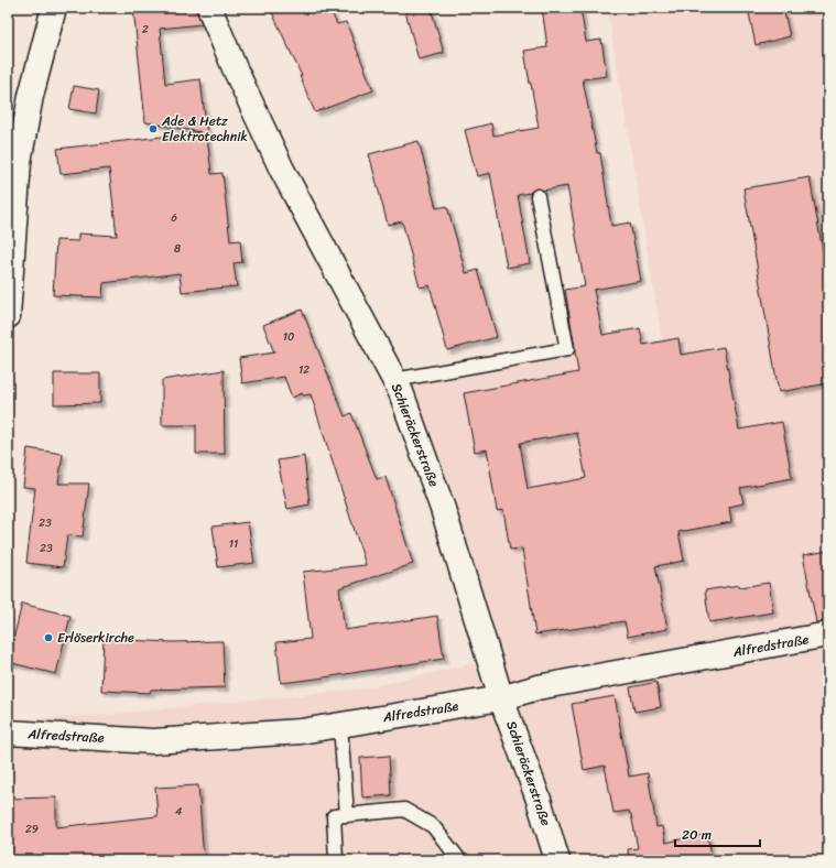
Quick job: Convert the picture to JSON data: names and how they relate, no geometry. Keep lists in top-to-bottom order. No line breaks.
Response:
{"streets":{"street":["Schieräckerstraße","Alfredstraße"]},"crossings":[["Schieräckerstraße","Alfredstraße"]],"places":["Ade & Hetz Elektrotechnik","Erlöserkirche"],"house_numbers":["2","6","8","10","12","23","11","23","4","29"],"scale_bar":"20 m"}
